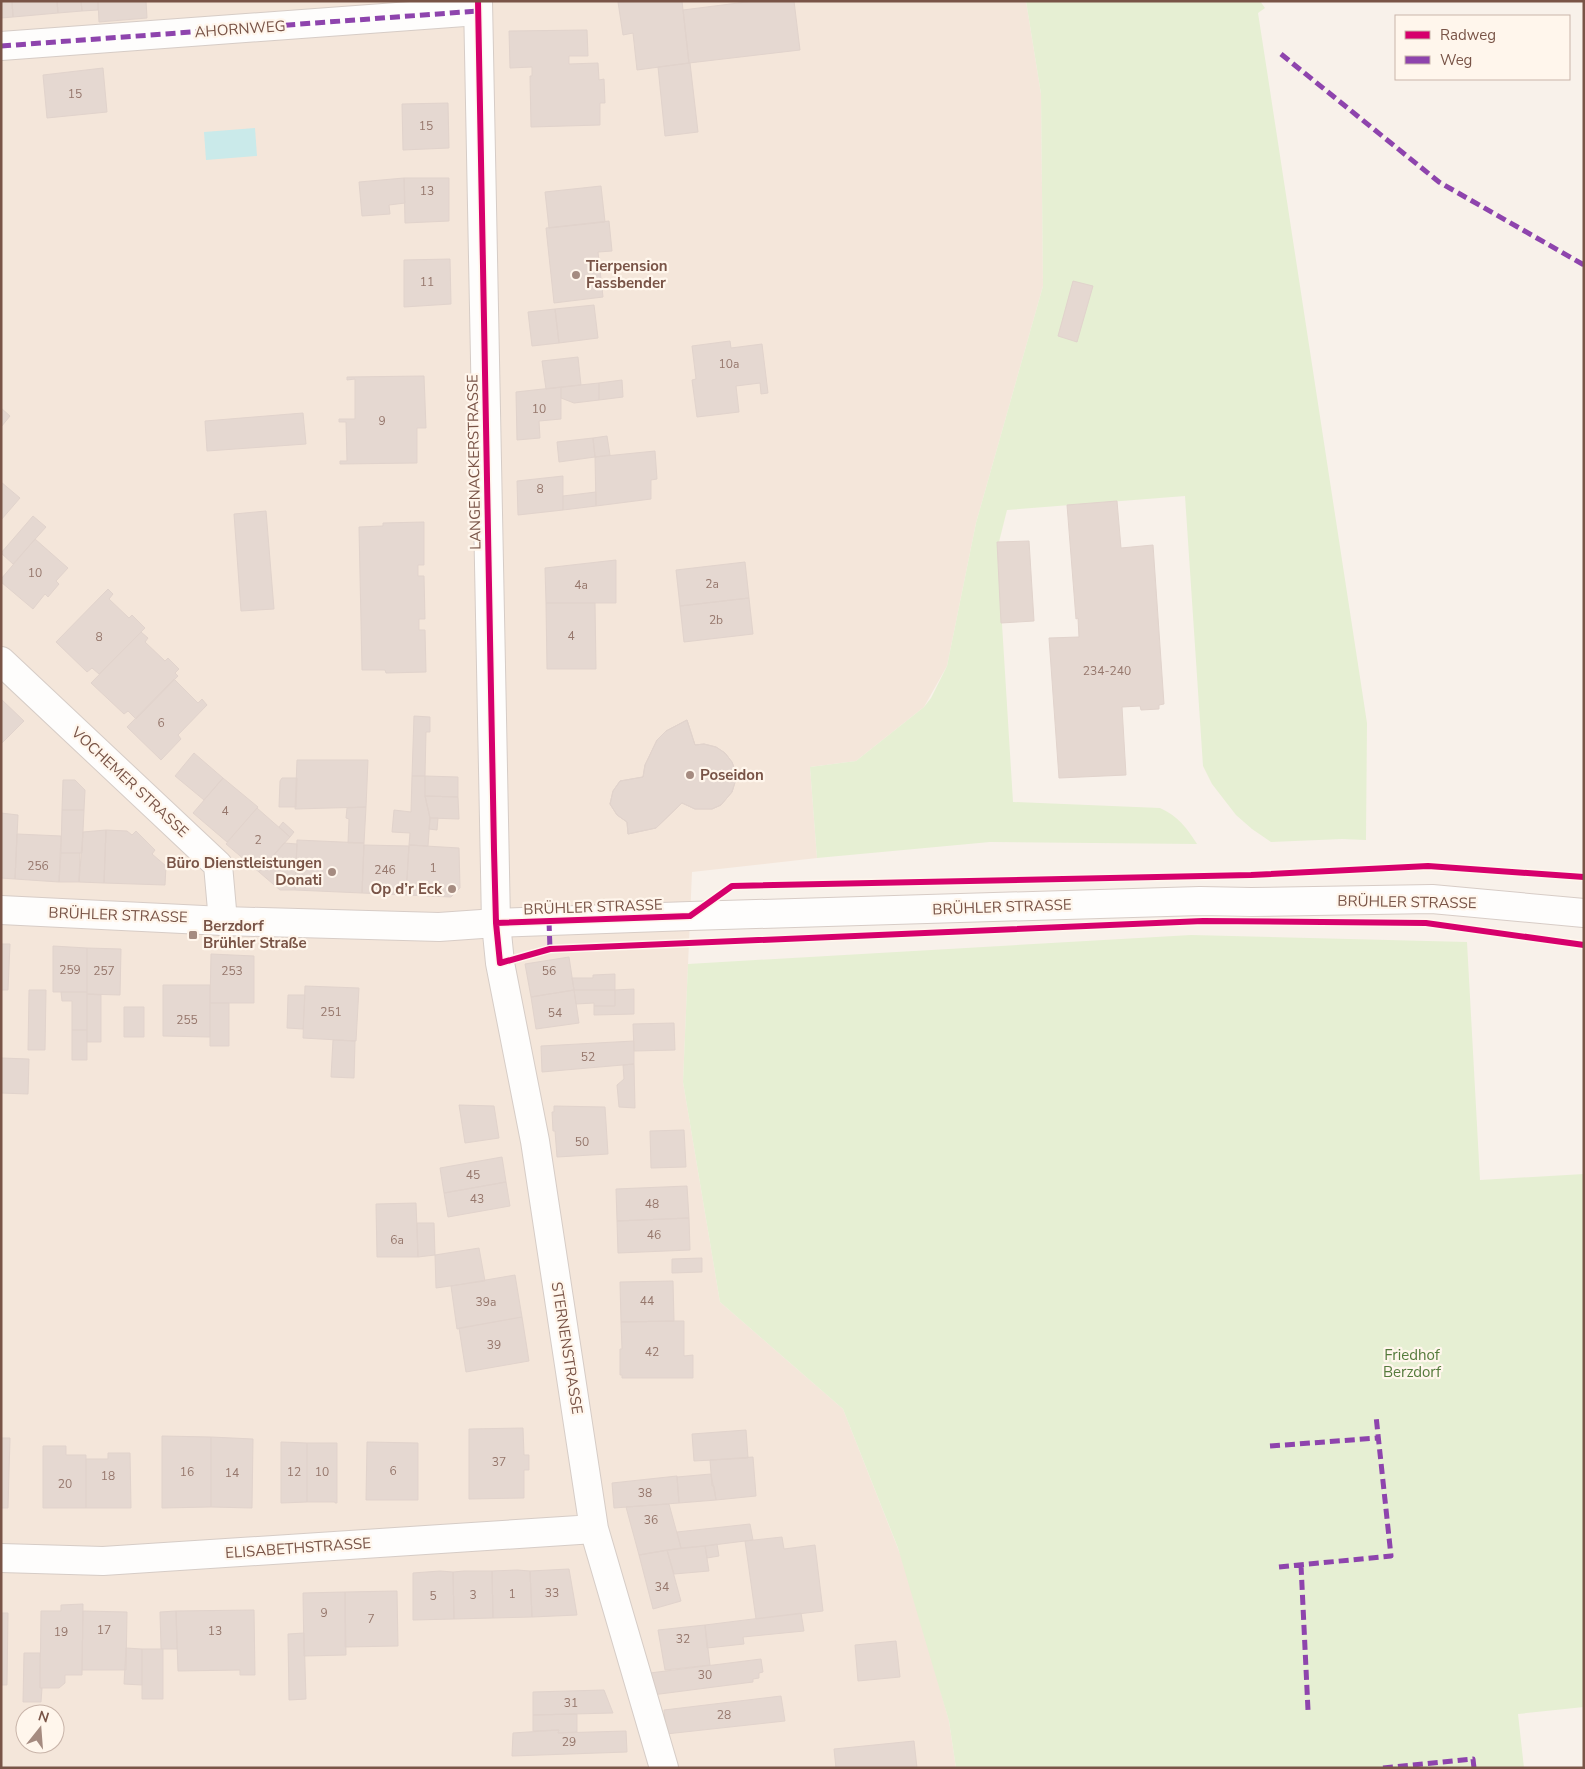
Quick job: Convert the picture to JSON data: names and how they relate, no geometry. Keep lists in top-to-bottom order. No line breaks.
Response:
{"streets":{"street":["AHORNWEG","LANGENACKERSTRASSE","VOCHEMER STRASSE","BRÜHLER STRASSE","STERNENSTRASSE","ELISABETHSTRASSE"]},"crossings":[["AHORNWEG","LANGENACKERSTRASSE"],["LANGENACKERSTRASSE","BRÜHLER STRASSE"],["LANGENACKERSTRASSE","STERNENSTRASSE"],["VOCHEMER STRASSE","BRÜHLER STRASSE"],["BRÜHLER STRASSE","STERNENSTRASSE"],["STERNENSTRASSE","ELISABETHSTRASSE"]],"parks":["Friedhof Berzdorf"],"places":{"other":["Tierpension Fassbender","Poseidon","Büro Dienstleistungen Donati","Op d’r Eck"],"transit":["Berzdorf Brühler Straße"]},"house_numbers":["15","15","13","11","10a","10","9","8","10","2a","4a","2b","4","8","234-240","6","4","2","256","1","246","259","257","253","56","251","54","255","52","50","45","43","48","46","6a","44","39a","39","42","37","6","16","12","10","14","18","20","38","36","34","33","1","3","5","9","7","17","13","19","32","30","31","28","29"],"legend":["Radweg","Weg"],"north":"top"}
